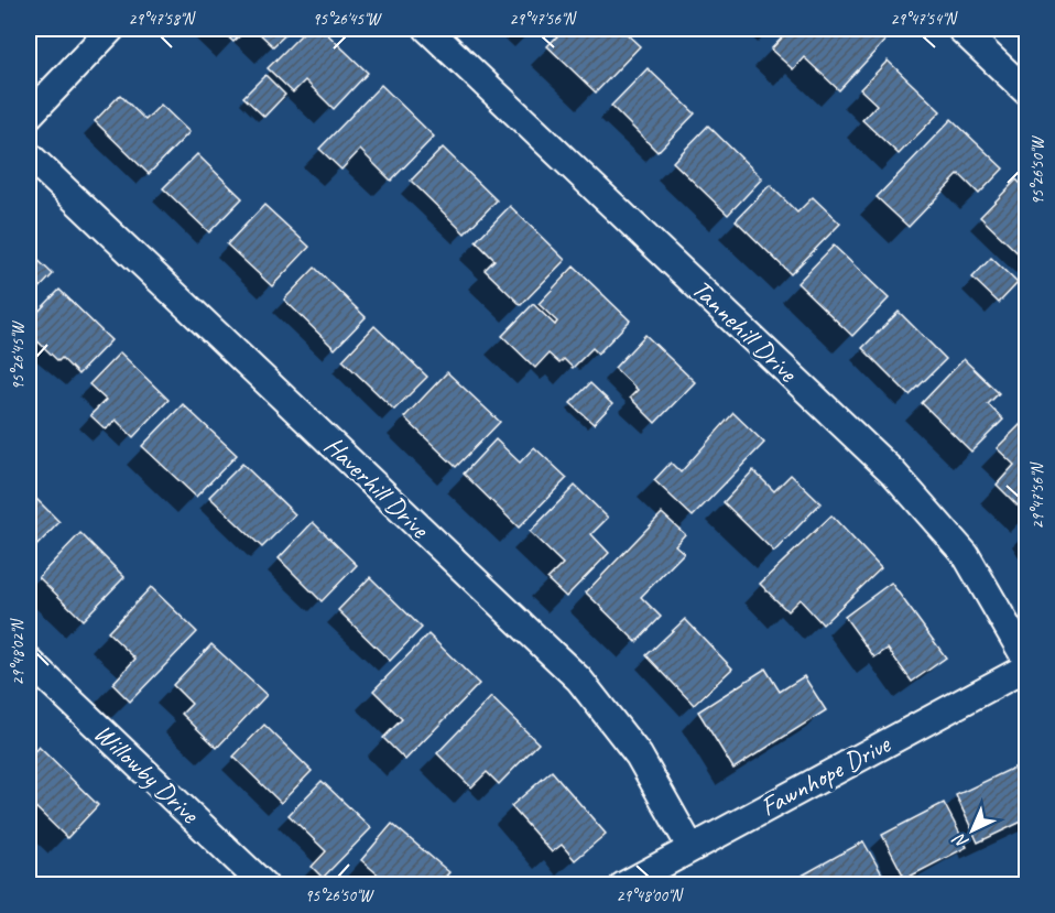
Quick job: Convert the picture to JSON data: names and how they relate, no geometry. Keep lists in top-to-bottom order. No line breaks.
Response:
{"streets":{"street":["Tannehill Drive","Haverhill Drive","Willowby Drive","Fawnhope Drive"]},"crossings":[["Haverhill Drive","Fawnhope Drive"]],"north":"bottom left","coordinates":["29°47'58\"N","95°26'45\"W","29°47'56\"N","29°47'54\"N","95°26'50\"W","29°48'02\"N","29°48'00\"N"]}
